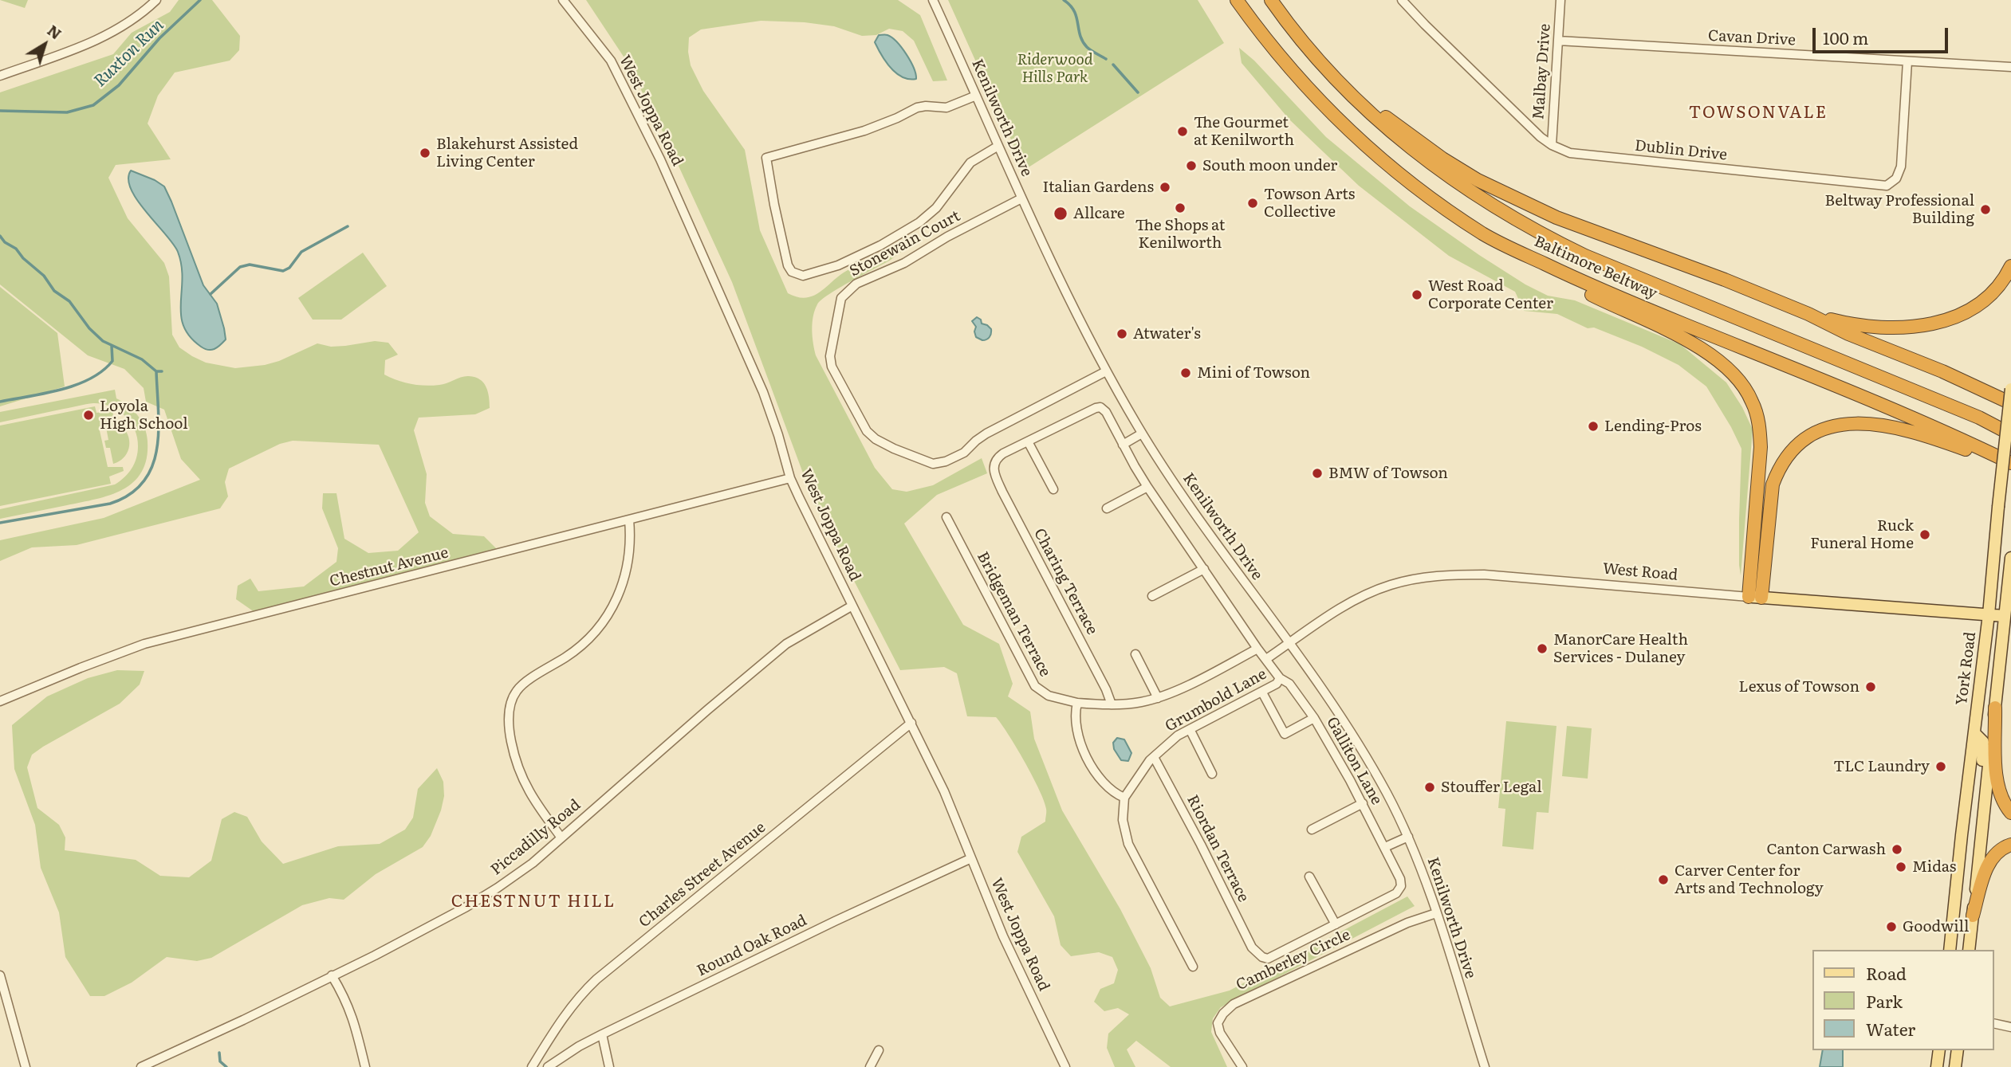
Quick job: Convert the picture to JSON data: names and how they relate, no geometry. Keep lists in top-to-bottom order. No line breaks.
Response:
{"streets":{"highway":["Baltimore Beltway"],"main road":["West Road","York Road"],"street":["Cavan Drive","Malbay Drive","West Joppa Road","Kenilworth Drive","Dublin Drive","Stonewain Court","Chestnut Avenue","Charing Terrace","Bridgeman Terrace","Grumbold Lane","Galliton Lane","Piccadilly Road","Riordan Terrace","Charles Street Avenue","Round Oak Road","Camberley Circle"]},"crossings":[["Cavan Drive","Malbay Drive"],["Cavan Drive","Dublin Drive"],["Malbay Drive","Dublin Drive"],["West Joppa Road","Chestnut Avenue"],["West Joppa Road","Piccadilly Road"],["West Joppa Road","Charles Street Avenue"],["West Joppa Road","Round Oak Road"],["Kenilworth Drive","Stonewain Court"],["Kenilworth Drive","West Road"],["Kenilworth Drive","Camberley Circle"],["West Road","York Road"],["Charing Terrace","Bridgeman Terrace"],["Charing Terrace","Galliton Lane"],["Bridgeman Terrace","Galliton Lane"],["Grumbold Lane","Galliton Lane"],["Grumbold Lane","Riordan Terrace"],["Galliton Lane","Riordan Terrace"]],"districts":["TOWSONVALE","CHESTNUT HILL"],"water":["Ruxton Run"],"parks":["Riderwood Hills Park"],"places":["The Gourmet at Kenilworth","Blakehurst Assisted Living Center","South moon under","Italian Gardens","Towson Arts Collective","The Shops at Kenilworth","Beltway Professional Building","Allcare","West Road Corporate Center","Atwater's","Mini of Towson","Loyola High School","Lending-Pros","BMW of Towson","Ruck Funeral Home","ManorCare Health Services - Dulaney","Lexus of Towson","TLC Laundry","Stouffer Legal","Canton Carwash","Midas","Carver Center for Arts and Technology","Goodwill"],"legend":["Road","Park","Water"],"scale_bar":"100 m","north":"top right"}
